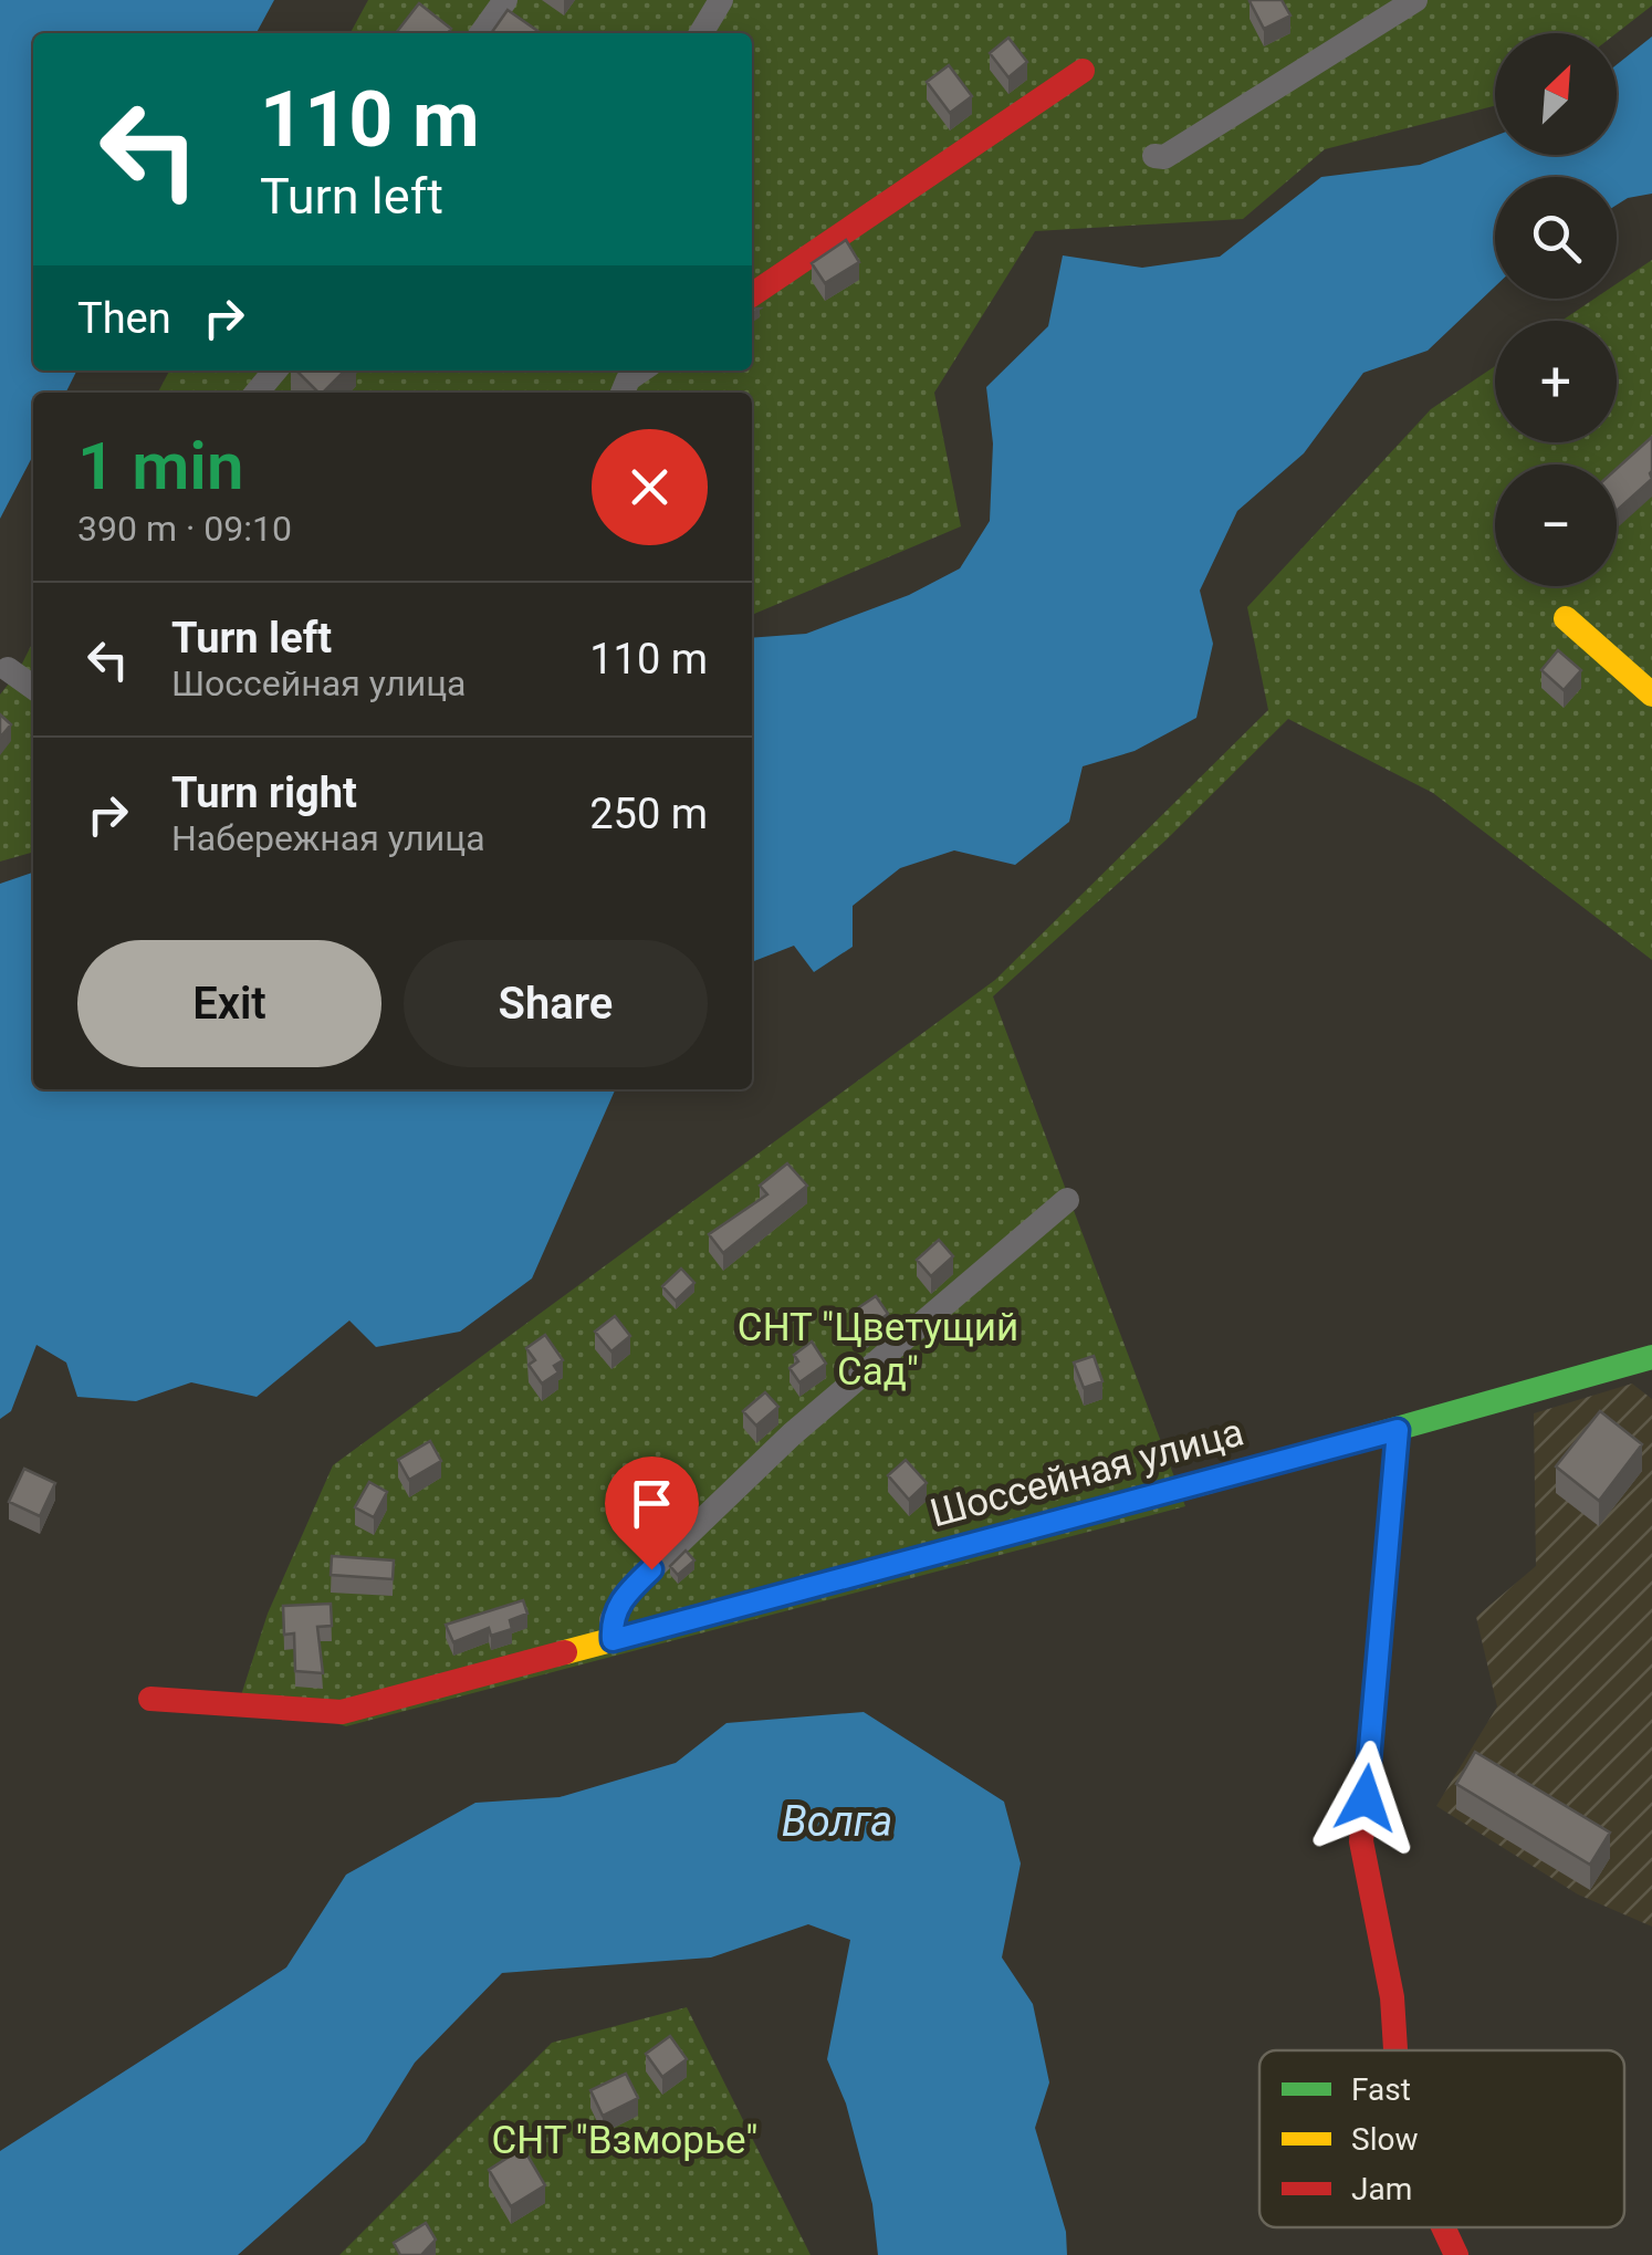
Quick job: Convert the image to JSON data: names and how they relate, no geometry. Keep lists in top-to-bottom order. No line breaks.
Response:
{"streets":{"street":["Шоссейная улица"]},"water":["Волга"],"parks":["СНТ \"Цветущий Сад\"","СНТ \"Взморье\""],"legend":["Fast","Slow","Jam"],"north":"top right","page":{"map_buttons":["+","−"],"turn":["110 m","Turn left"],"then":"Then","heading":["1 min","390 m · 09:10"],"list":[{"name":"Turn left","note":"Шоссейная улица","value":"110 m"},{"name":"Turn right","note":"Набережная улица","value":"250 m"}],"buttons":["Exit","Share"]}}
